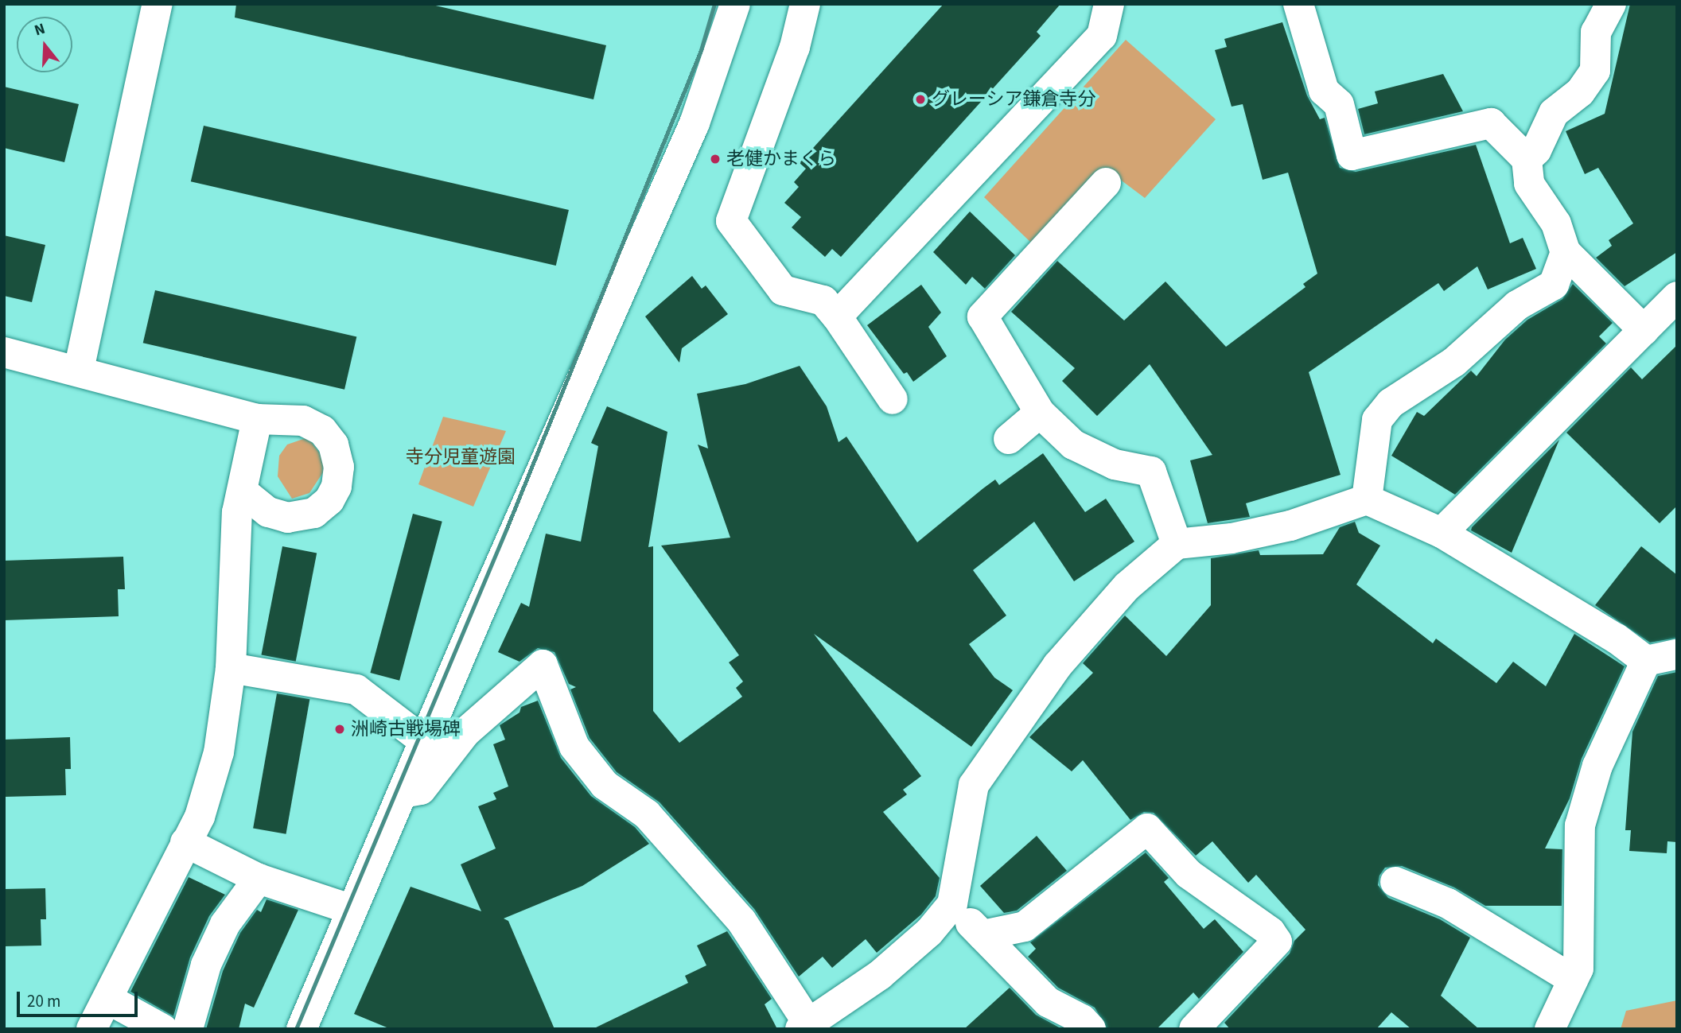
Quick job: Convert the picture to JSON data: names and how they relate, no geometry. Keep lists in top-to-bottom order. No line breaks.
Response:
{"parks":["寺分児童遊園"],"places":["グレーシア鎌倉寺分","老健かまくら","洲崎古戦場碑"],"scale_bar":"20 m","north":"top"}
